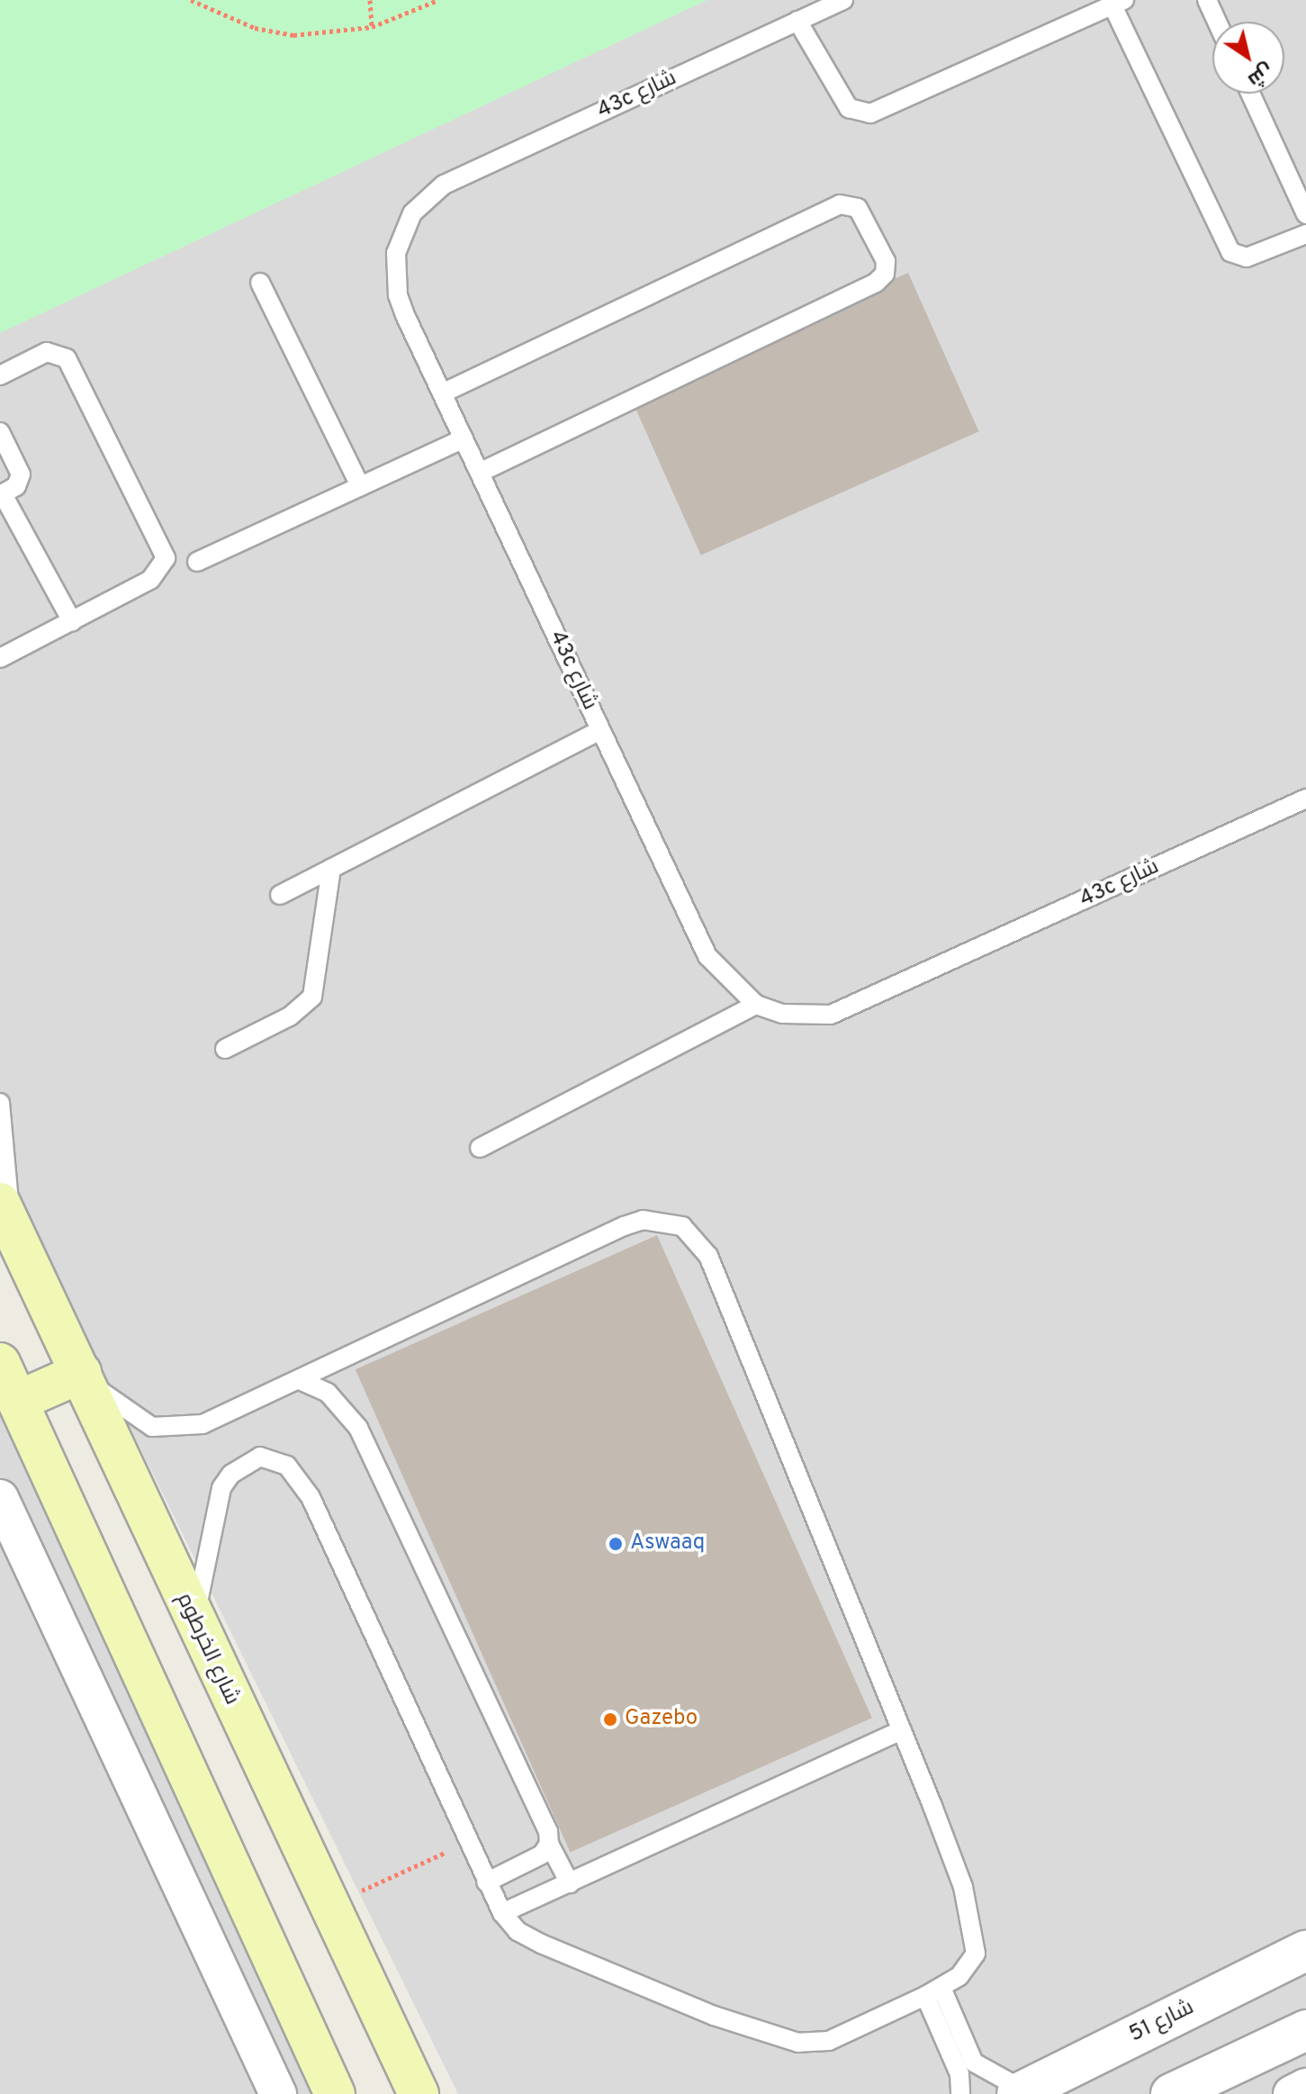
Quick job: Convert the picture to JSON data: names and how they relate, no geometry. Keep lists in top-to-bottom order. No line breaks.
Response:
{"streets":{"main road":["شارع الخرطوم"],"street":["شارع 51"],"lane":["43c شارع"]},"places":["Aswaaq","Gazebo"],"north":"bottom right"}
